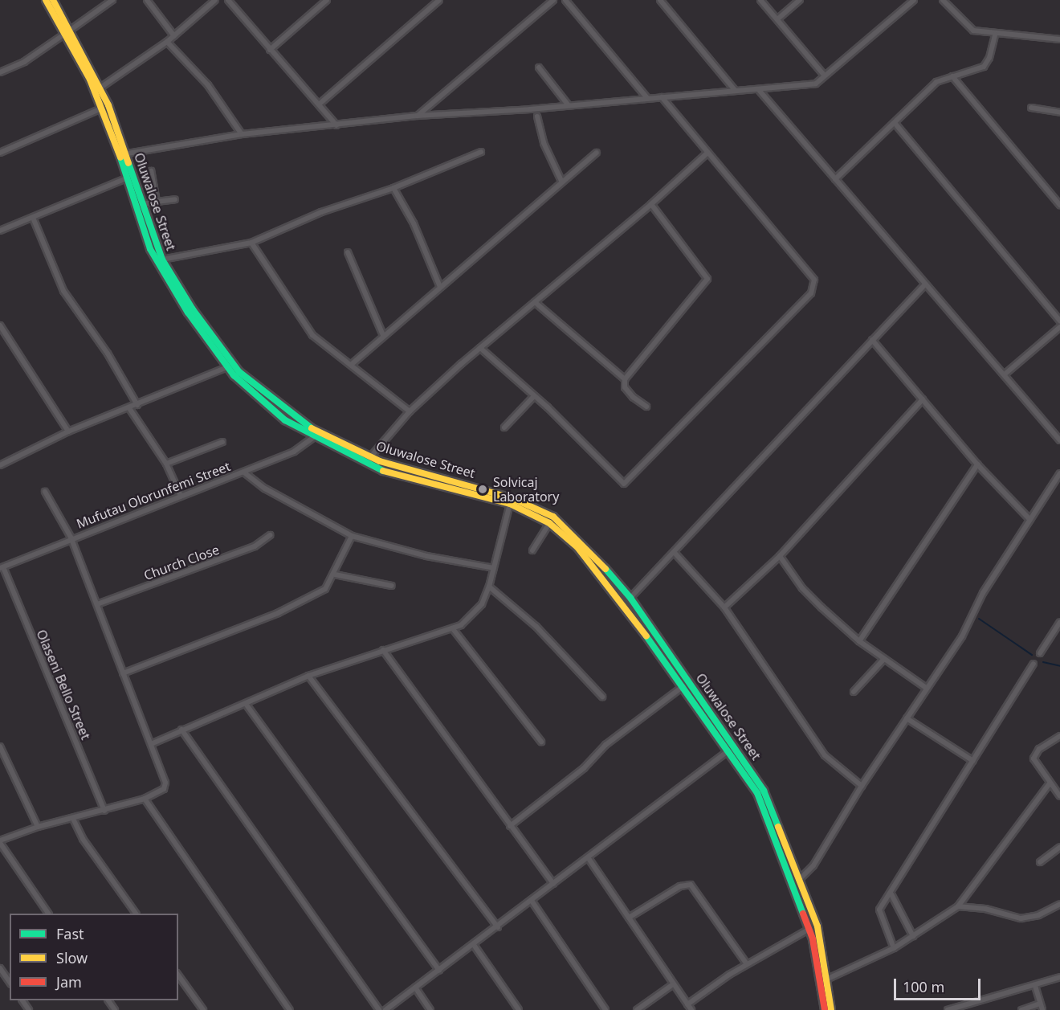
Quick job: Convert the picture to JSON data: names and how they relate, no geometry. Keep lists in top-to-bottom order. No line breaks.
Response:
{"streets":{"street":["Oluwalose Street","Mufutau Olorunfemi Street","Church Close","Olaseni Bello Street"]},"crossings":[["Oluwalose Street","Mufutau Olorunfemi Street"],["Mufutau Olorunfemi Street","Olaseni Bello Street"]],"places":["Solvicaj Laboratory"],"legend":["Fast","Slow","Jam"],"scale_bar":"100 m"}
